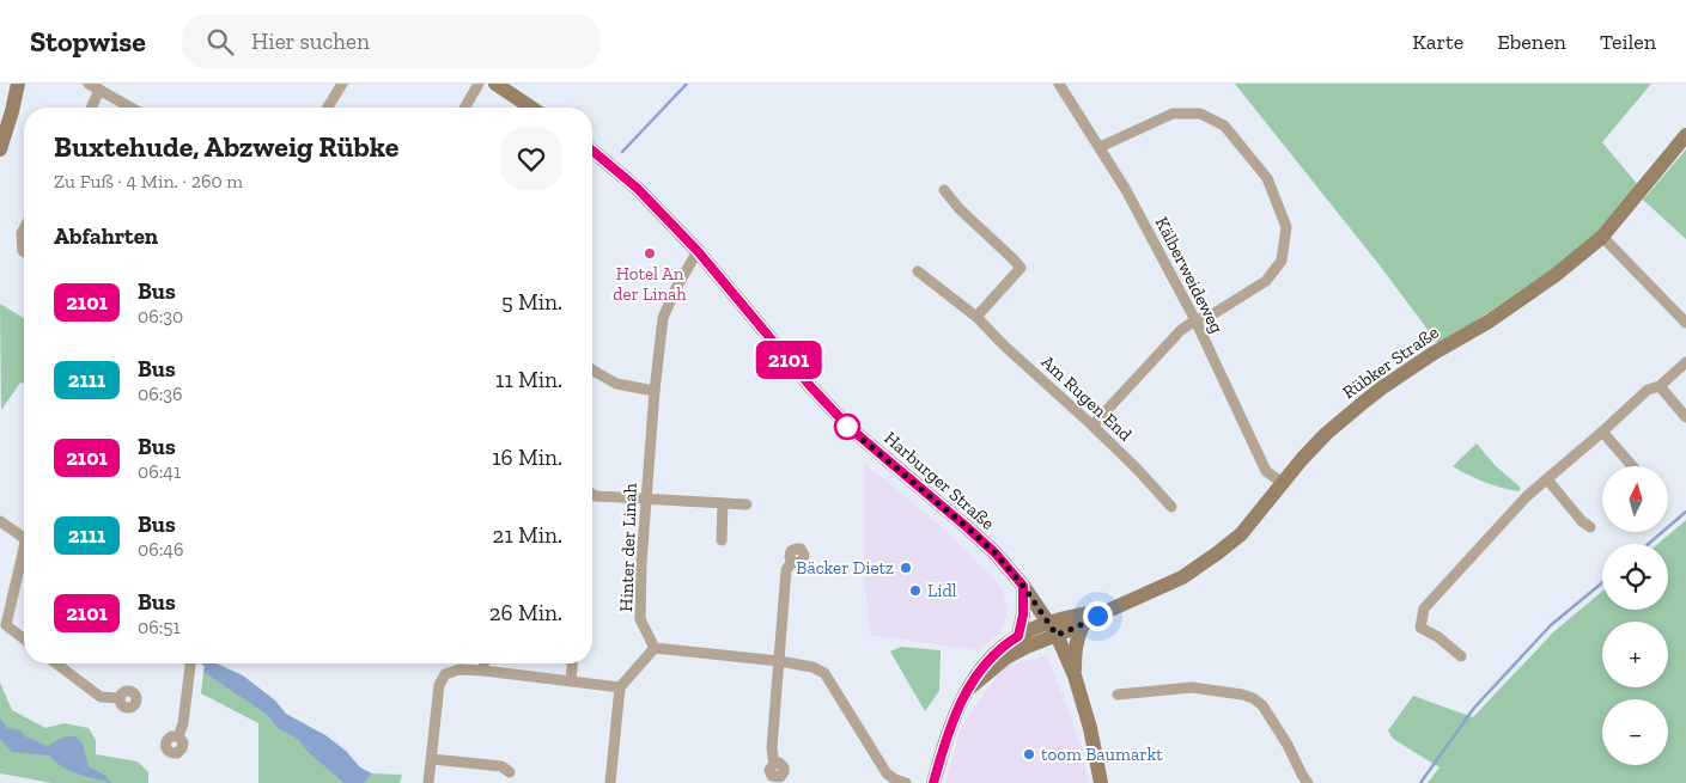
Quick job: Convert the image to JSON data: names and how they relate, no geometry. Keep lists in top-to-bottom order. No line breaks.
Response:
{"streets":{"street":["Kälberweideweg","Rübker Straße","Am Rugen End","Harburger Straße","Hinter der Linah"]},"crossings":[["Kälberweideweg","Rübker Straße"],["Rübker Straße","Harburger Straße"],["Harburger Straße","Hinter der Linah"]],"places":["Hotel An der Linah","Bäcker Dietz","Lidl","toom Baumarkt"],"lines":["bus line 2101"],"north":"top","page":{"header":"Stopwise","search":"Hier suchen","nav":["Karte","Ebenen","Teilen"],"on_map":"2101","heading":[["Buxtehude, Abzweig Rübke","Zu Fuß · 4 Min. · 260 m"],"Abfahrten"],"list":[{"mark":"2101","name":"Bus","note":"06:30","value":"5 Min."},{"mark":"2111","name":"Bus","note":"06:36","value":"11 Min."},{"mark":"2101","name":"Bus","note":"06:41","value":"16 Min."},{"mark":"2111","name":"Bus","note":"06:46","value":"21 Min."},{"mark":"2101","name":"Bus","note":"06:51","value":"26 Min."}],"map_buttons":["+","−"]}}
